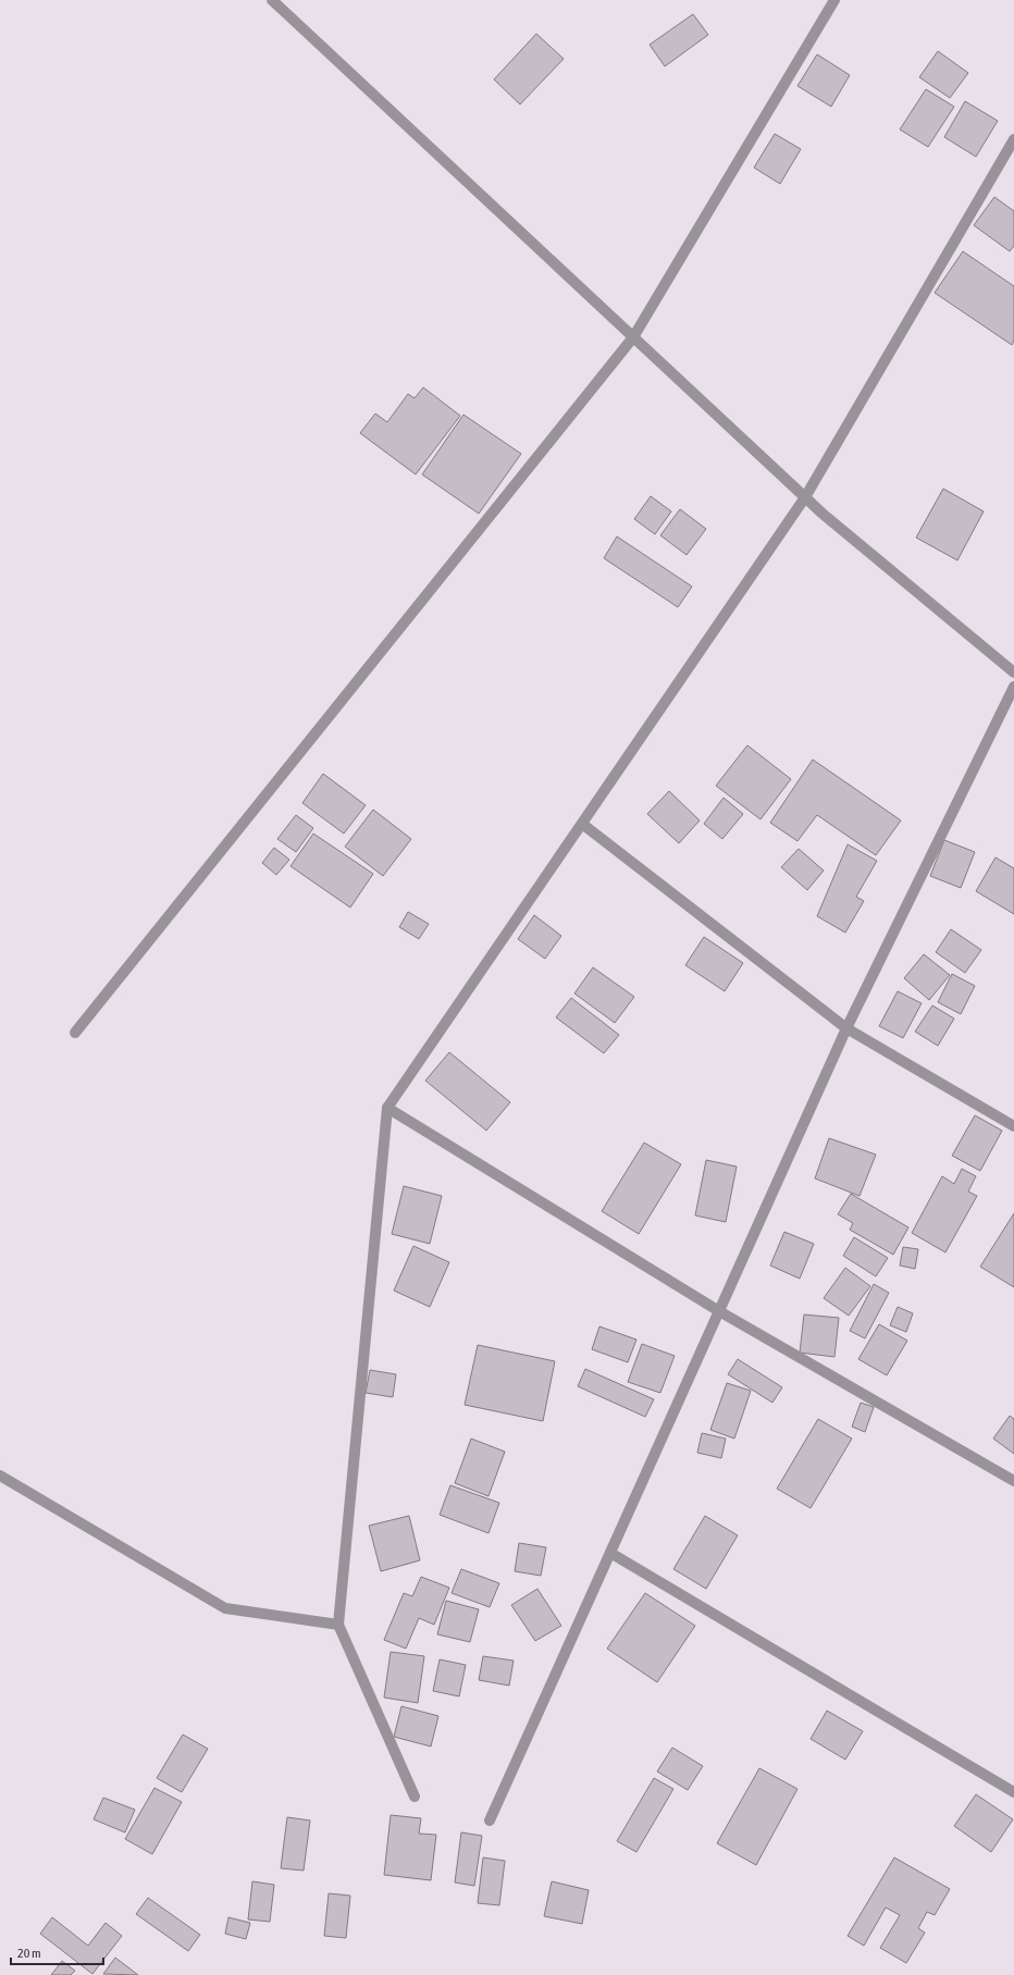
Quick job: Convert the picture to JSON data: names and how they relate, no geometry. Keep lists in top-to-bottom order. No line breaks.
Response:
{"scale_bar":"20 m"}
